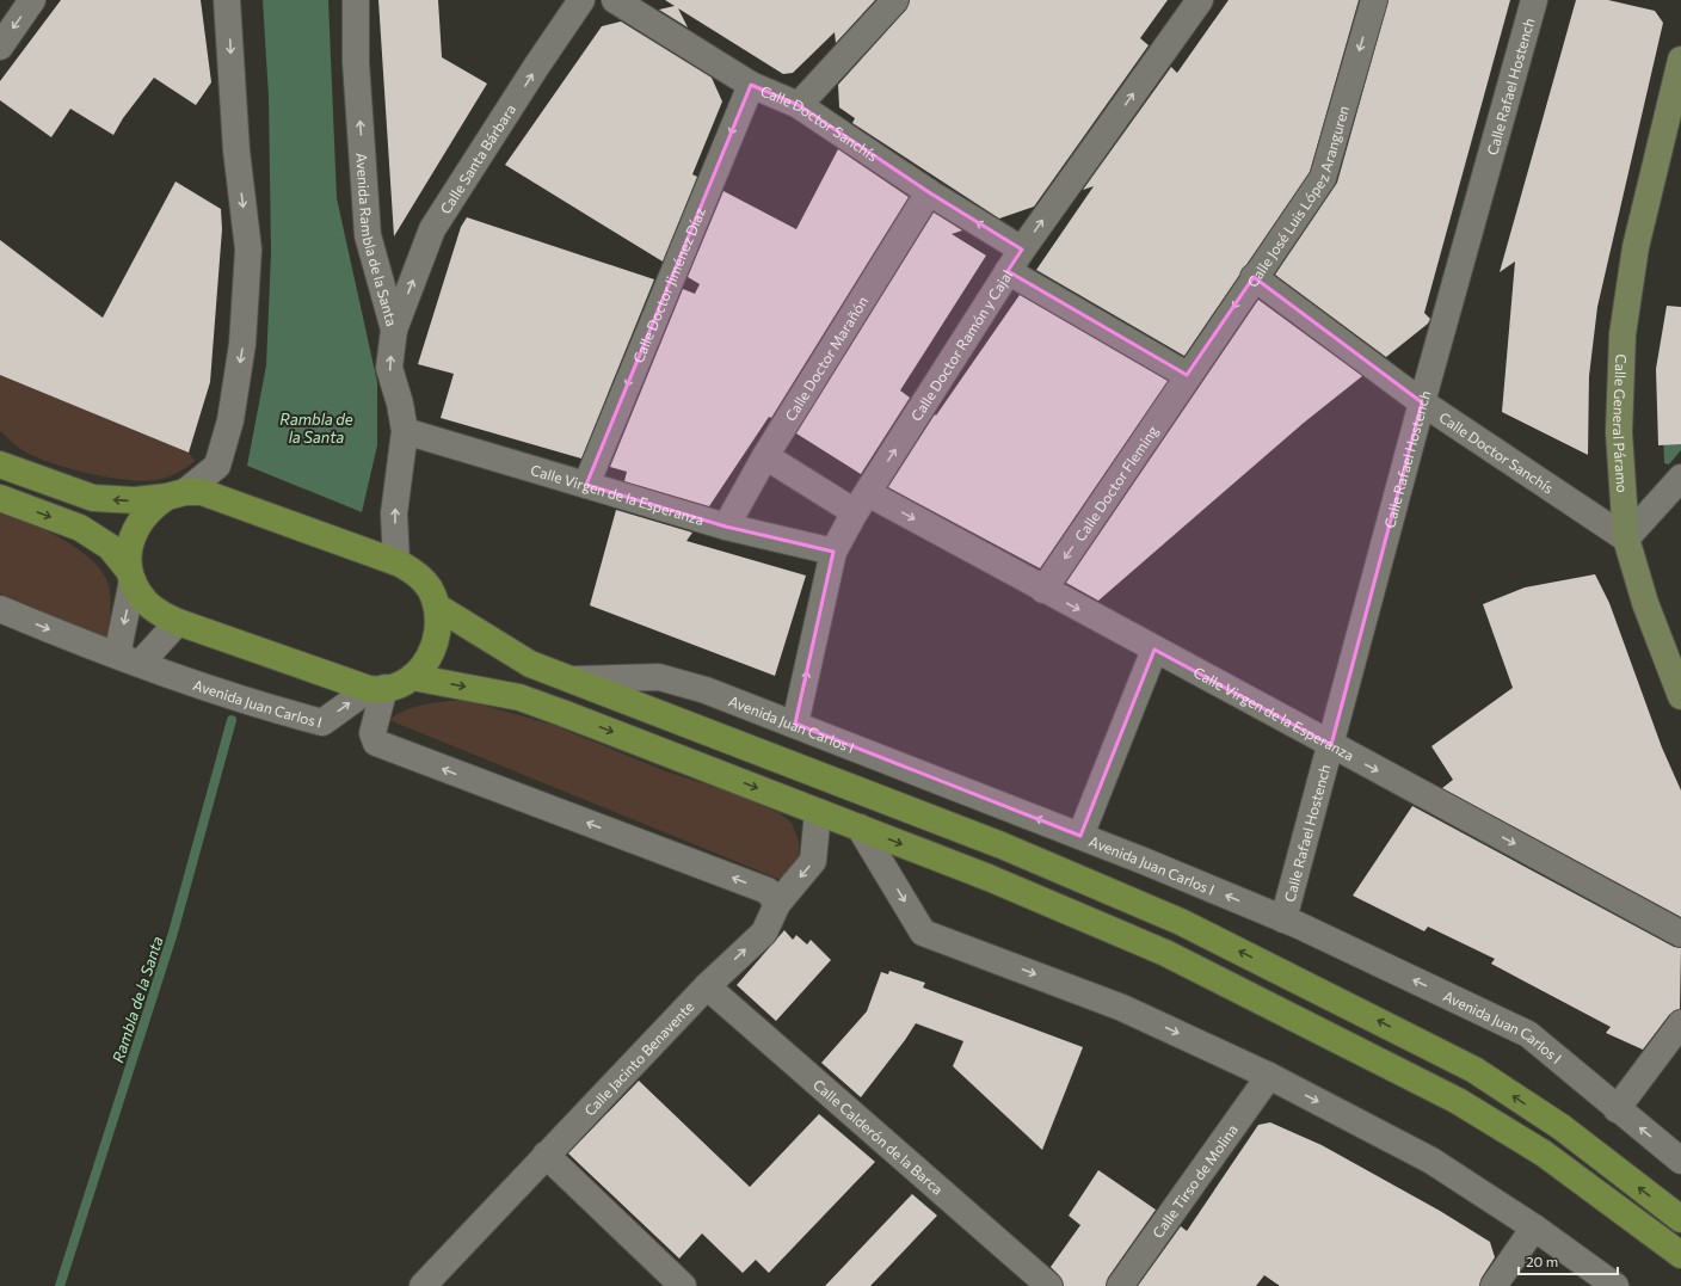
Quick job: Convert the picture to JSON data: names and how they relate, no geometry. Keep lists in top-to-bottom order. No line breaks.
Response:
{"streets":{"street":["Calle Rafael Hostench","Calle Doctor Sanchís","Calle Santa Bárbara","Calle José Luis López Aranguren","Avenida Rambla de la Santa","Calle Doctor Jiménez Díaz","Calle Doctor Ramón y Cajal","Calle Doctor Marañón","Calle General Páramo","Calle Doctor Fleming","Calle Virgen de la Esperanza","Avenida Juan Carlos I","Calle Jacinto Benavente","Calle Calderón de la Barca","Calle Tirso de Molina"]},"crossings":[["Calle Rafael Hostench","Calle Doctor Sanchís"],["Calle Rafael Hostench","Calle Virgen de la Esperanza"],["Calle Rafael Hostench","Avenida Juan Carlos I"],["Calle Doctor Sanchís","Calle José Luis López Aranguren"],["Calle Doctor Sanchís","Calle Doctor Jiménez Díaz"],["Calle Doctor Sanchís","Calle Doctor Ramón y Cajal"],["Calle Doctor Sanchís","Calle Doctor Marañón"],["Calle Doctor Sanchís","Calle General Páramo"],["Calle Santa Bárbara","Avenida Rambla de la Santa"],["Calle José Luis López Aranguren","Calle Doctor Fleming"],["Avenida Rambla de la Santa","Calle Virgen de la Esperanza"],["Calle Doctor Jiménez Díaz","Calle Virgen de la Esperanza"],["Calle Doctor Ramón y Cajal","Calle Virgen de la Esperanza"],["Calle Doctor Ramón y Cajal","Avenida Juan Carlos I"],["Calle Doctor Marañón","Calle Virgen de la Esperanza"],["Calle Doctor Fleming","Calle Virgen de la Esperanza"],["Calle Jacinto Benavente","Calle Calderón de la Barca"]],"one_way":["Calle Santa Bárbara","Calle José Luis López Aranguren","Calle Doctor Jiménez Díaz","Calle Doctor Ramón y Cajal","Calle Doctor Fleming","Calle Virgen de la Esperanza"],"water":["Rambla de la Santa"],"scale_bar":"20 m"}
